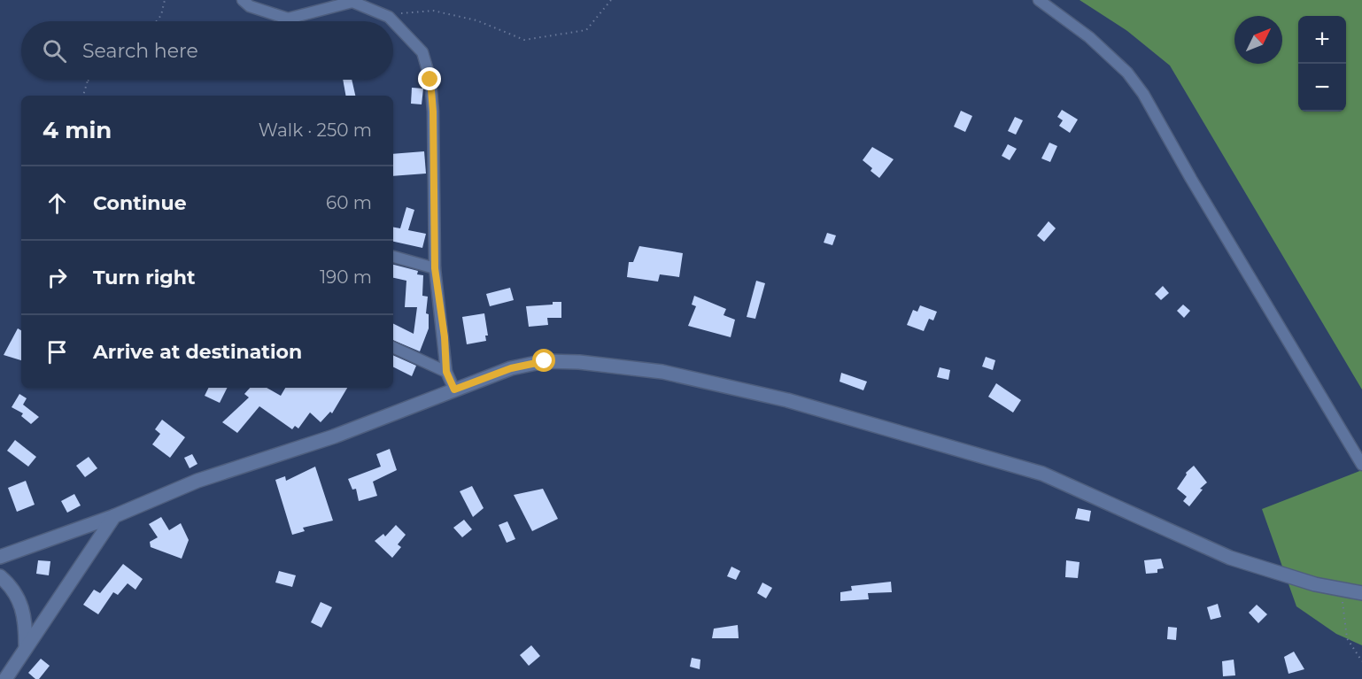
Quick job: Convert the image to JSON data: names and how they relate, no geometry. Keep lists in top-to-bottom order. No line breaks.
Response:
{"north":"top right","page":{"map_buttons":["+","−"],"search":"Search here","heading":["4 min","Walk · 250 m"],"list":[["Continue","60 m"],["Turn right","190 m"],"Arrive at destination"]}}
